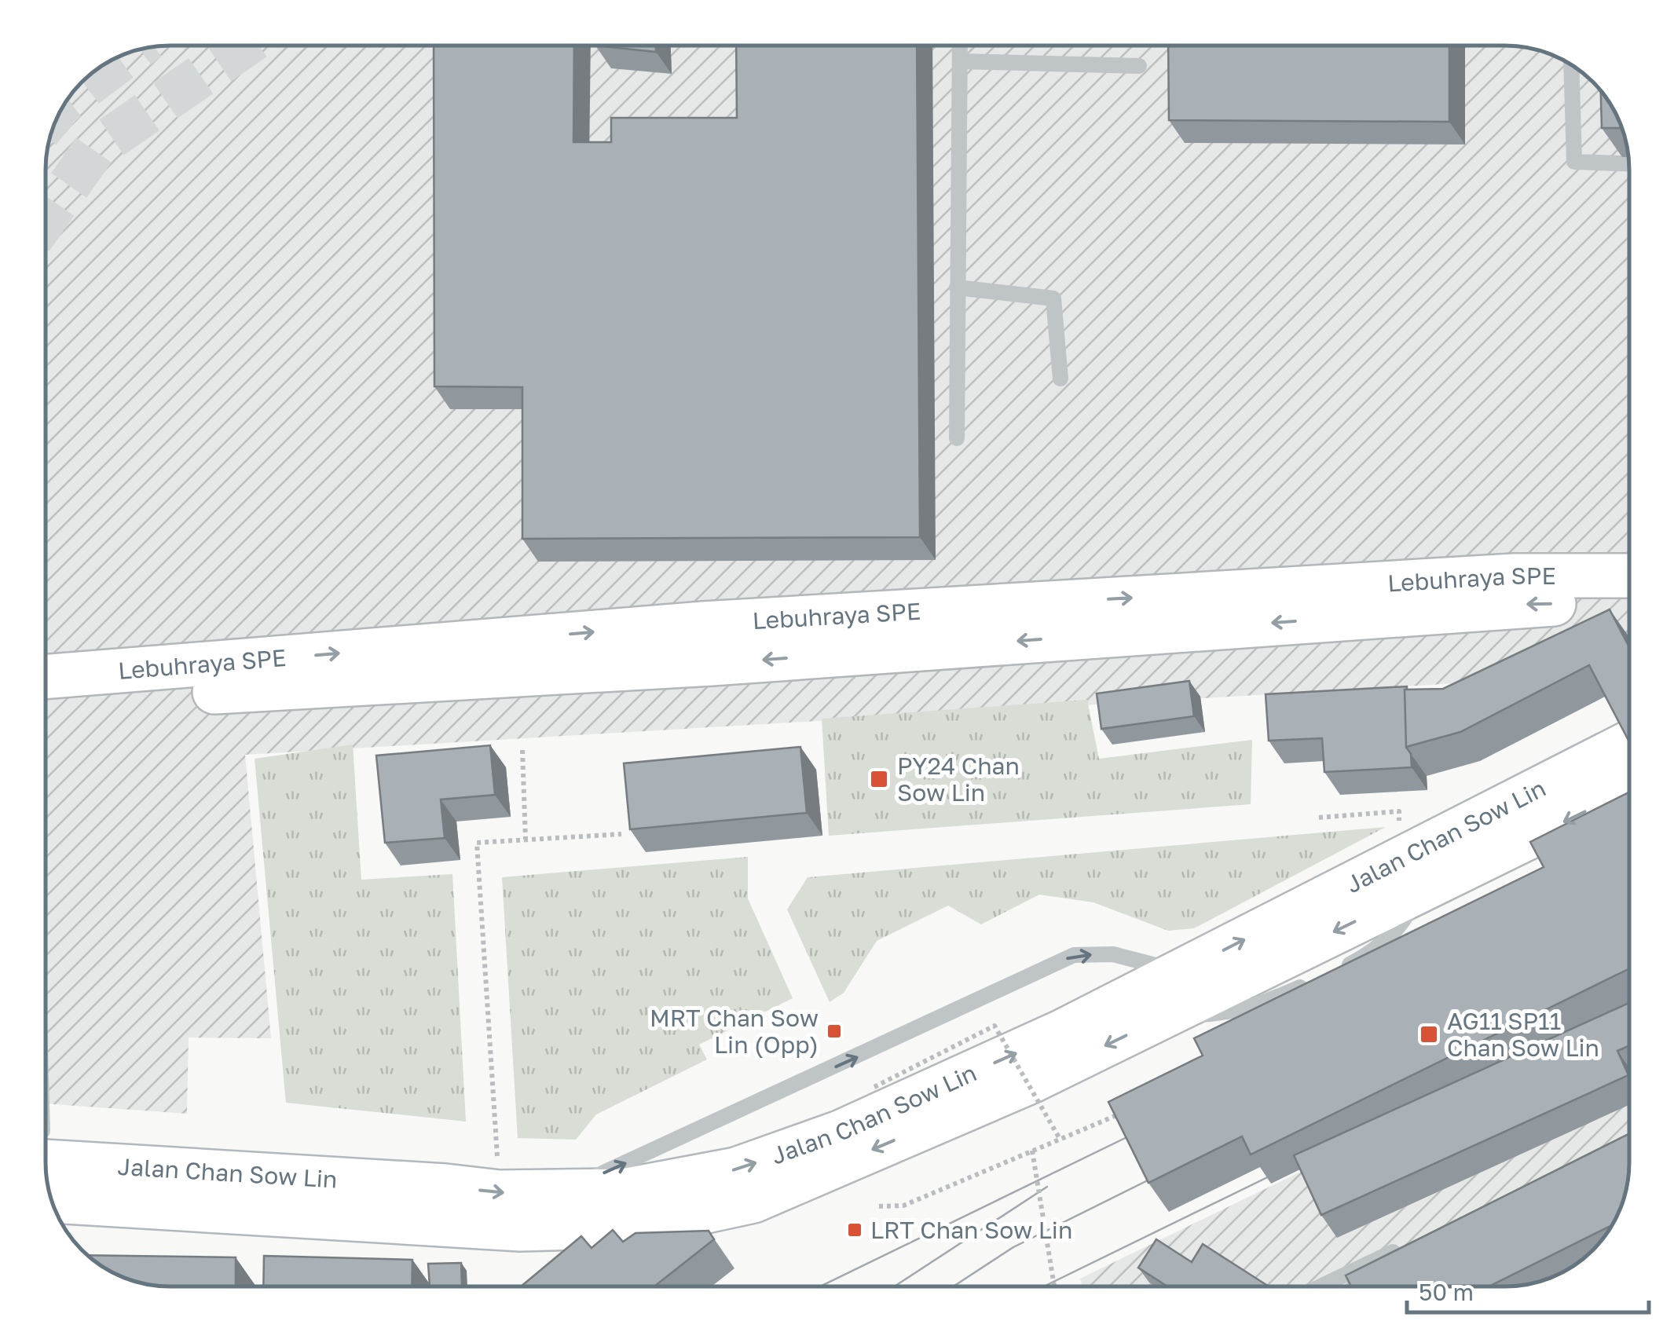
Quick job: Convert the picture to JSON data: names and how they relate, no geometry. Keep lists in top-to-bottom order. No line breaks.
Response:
{"streets":{"main road":["Lebuhraya SPE","Jalan Chan Sow Lin"]},"places":{"transit":["PY24 Chan Sow Lin","MRT Chan Sow Lin (Opp)","AG11 SP11 Chan Sow Lin","LRT Chan Sow Lin"]},"scale_bar":"50 m"}
